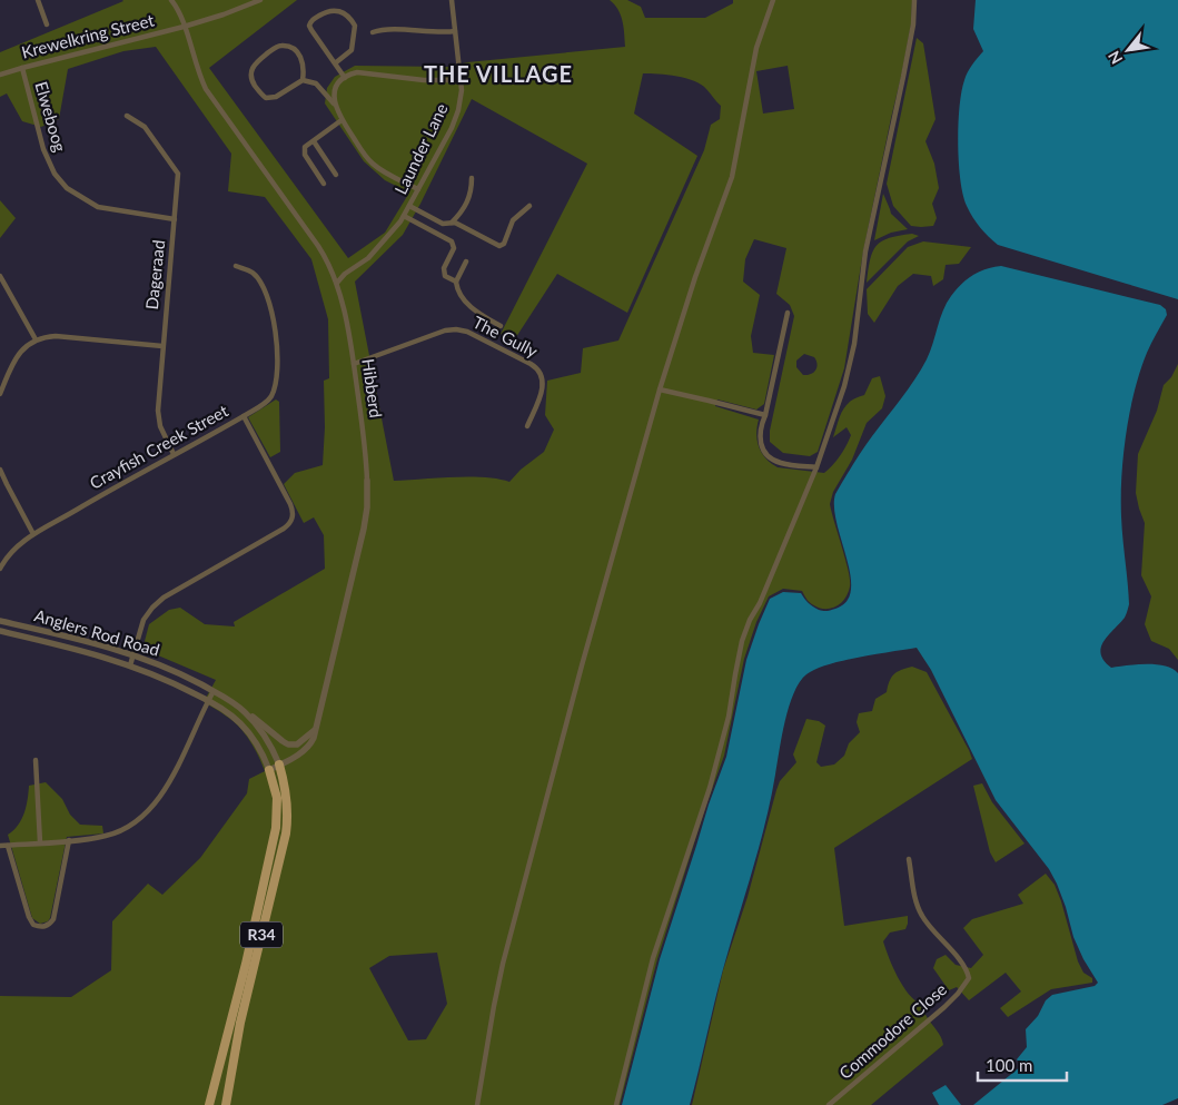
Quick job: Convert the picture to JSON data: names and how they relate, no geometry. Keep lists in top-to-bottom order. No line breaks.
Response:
{"streets":{"main road":["R34"],"street":["Krewelkring Street","Elweboog","Launder Lane","Dageraad","The Gully","Hibberd","Crayfish Creek Street","Anglers Rod Road","Commodore Close"]},"crossings":[["Krewelkring Street","Elweboog"],["Krewelkring Street","Hibberd"],["Elweboog","Dageraad"],["Launder Lane","Hibberd"],["Dageraad","Crayfish Creek Street"],["The Gully","Hibberd"],["Hibberd","Anglers Rod Road"],["Hibberd","R34"],["Crayfish Creek Street","Anglers Rod Road"],["Anglers Rod Road","R34"]],"districts":["THE VILLAGE"],"scale_bar":"100 m","north":"bottom left"}
